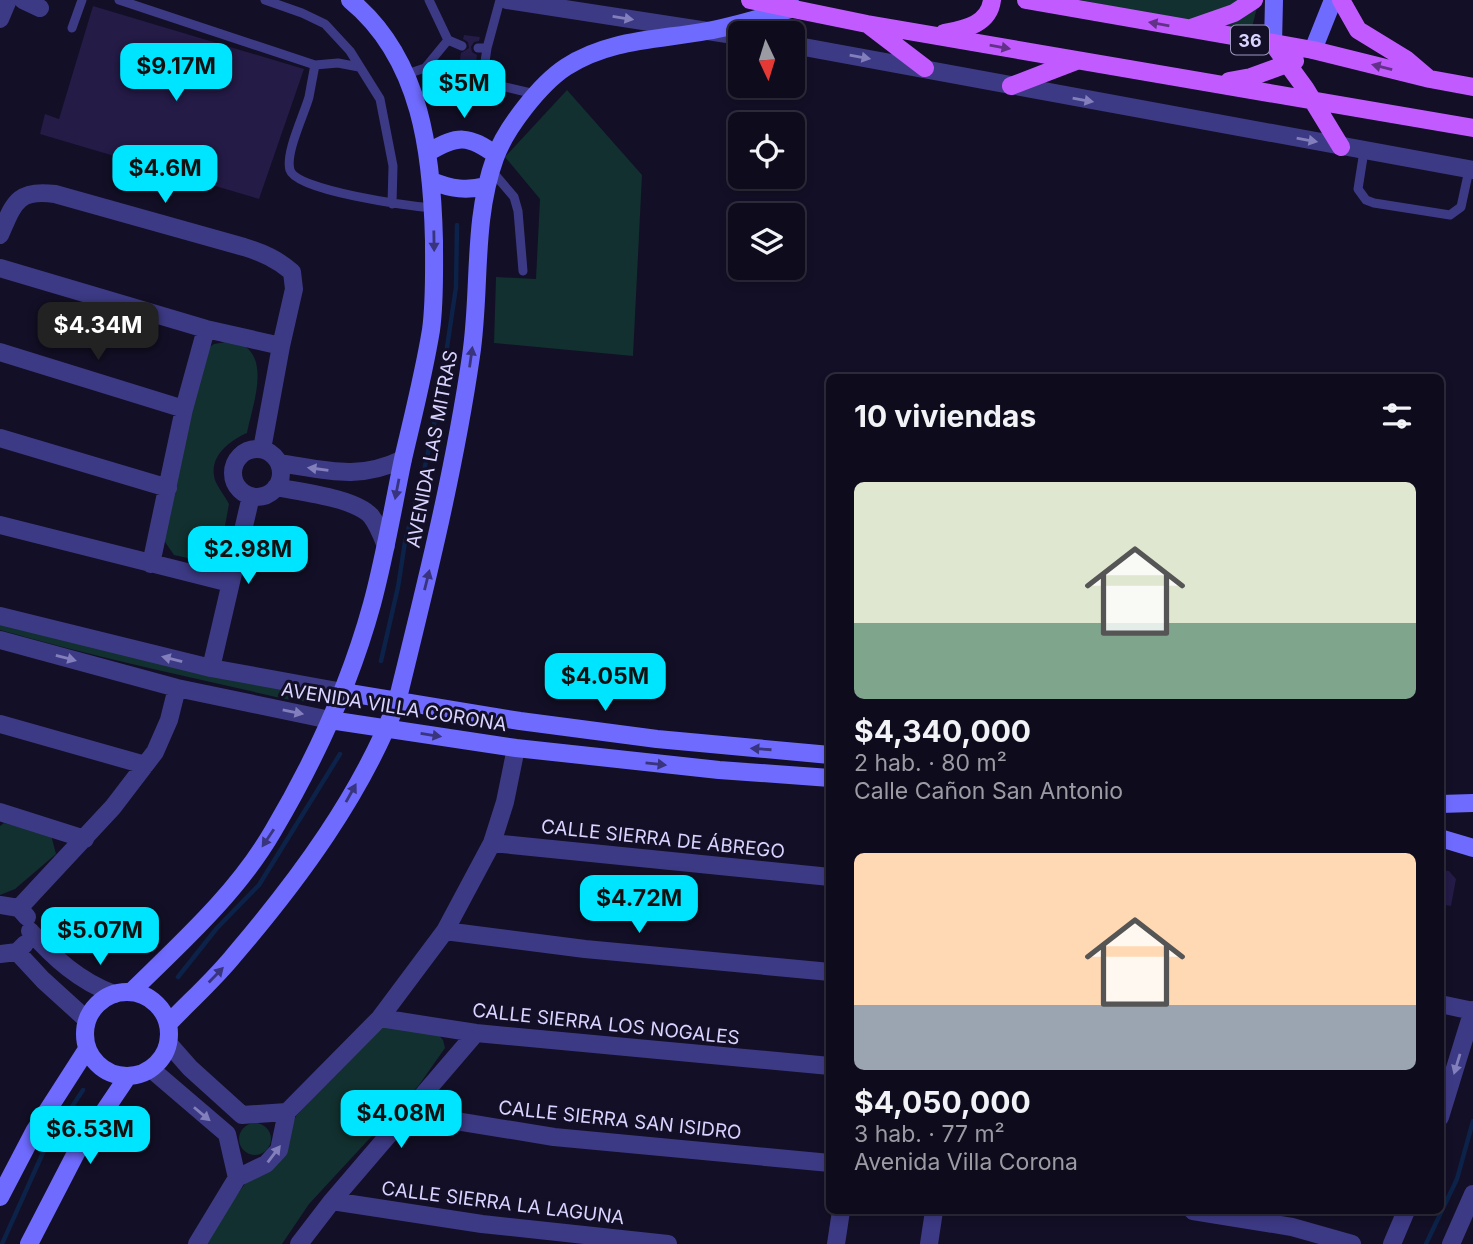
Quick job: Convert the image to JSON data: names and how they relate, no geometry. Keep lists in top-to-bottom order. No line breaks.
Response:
{"streets":{"main road":["36"],"street":["AVENIDA LAS MITRAS","AVENIDA VILLA CORONA","CALLE SIERRA DE ÁBREGO","CALLE SIERRA LOS NOGALES","CALLE SIERRA SAN ISIDRO","CALLE SIERRA LA LAGUNA"]},"crossings":[["AVENIDA LAS MITRAS","AVENIDA VILLA CORONA"]],"north":"bottom","page":{"price":["$9.17M","$5M","$4.6M","$4.34M","$2.98M","$4.05M","$4.72M","$5.07M","$4.08M","$6.53M"],"heading":"10 viviendas","list":[{"name":"$4,340,000","note":"2 hab. · 80 m² · Calle Cañon San Antonio"},{"name":"$4,050,000","note":"3 hab. · 77 m² · Avenida Villa Corona"}]}}
